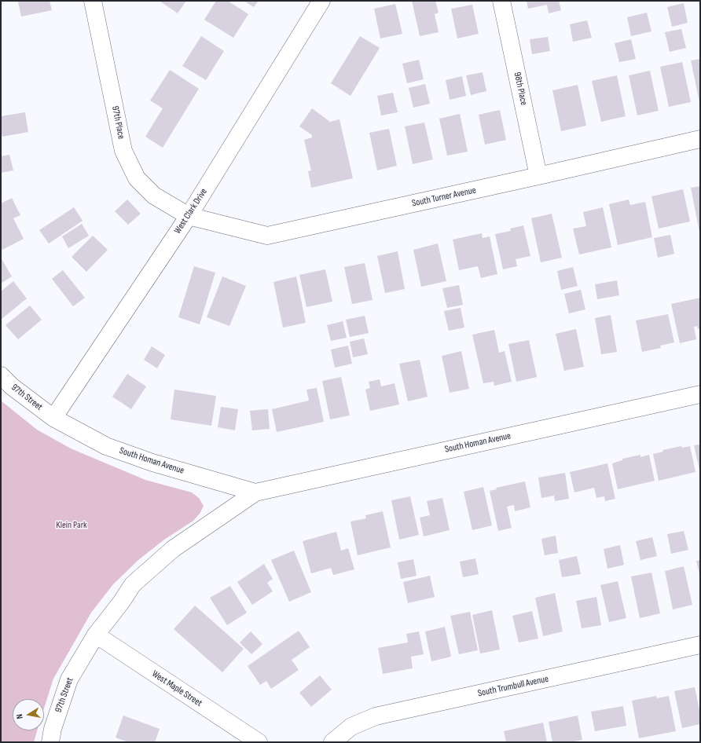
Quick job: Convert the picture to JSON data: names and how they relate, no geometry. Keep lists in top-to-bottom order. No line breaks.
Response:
{"streets":{"street":["98th Place","97th Place","South Turner Avenue","West Clark Drive","97th Street","South Homan Avenue","South Trumbull Avenue","West Maple Street"]},"crossings":[["98th Place","South Turner Avenue"],["97th Place","South Turner Avenue"],["97th Place","West Clark Drive"],["South Turner Avenue","West Clark Drive"],["West Clark Drive","97th Street"],["West Clark Drive","South Homan Avenue"],["97th Street","South Homan Avenue"],["97th Street","West Maple Street"],["South Homan Avenue","West Maple Street"]],"parks":["Klein Park"],"north":"left"}
